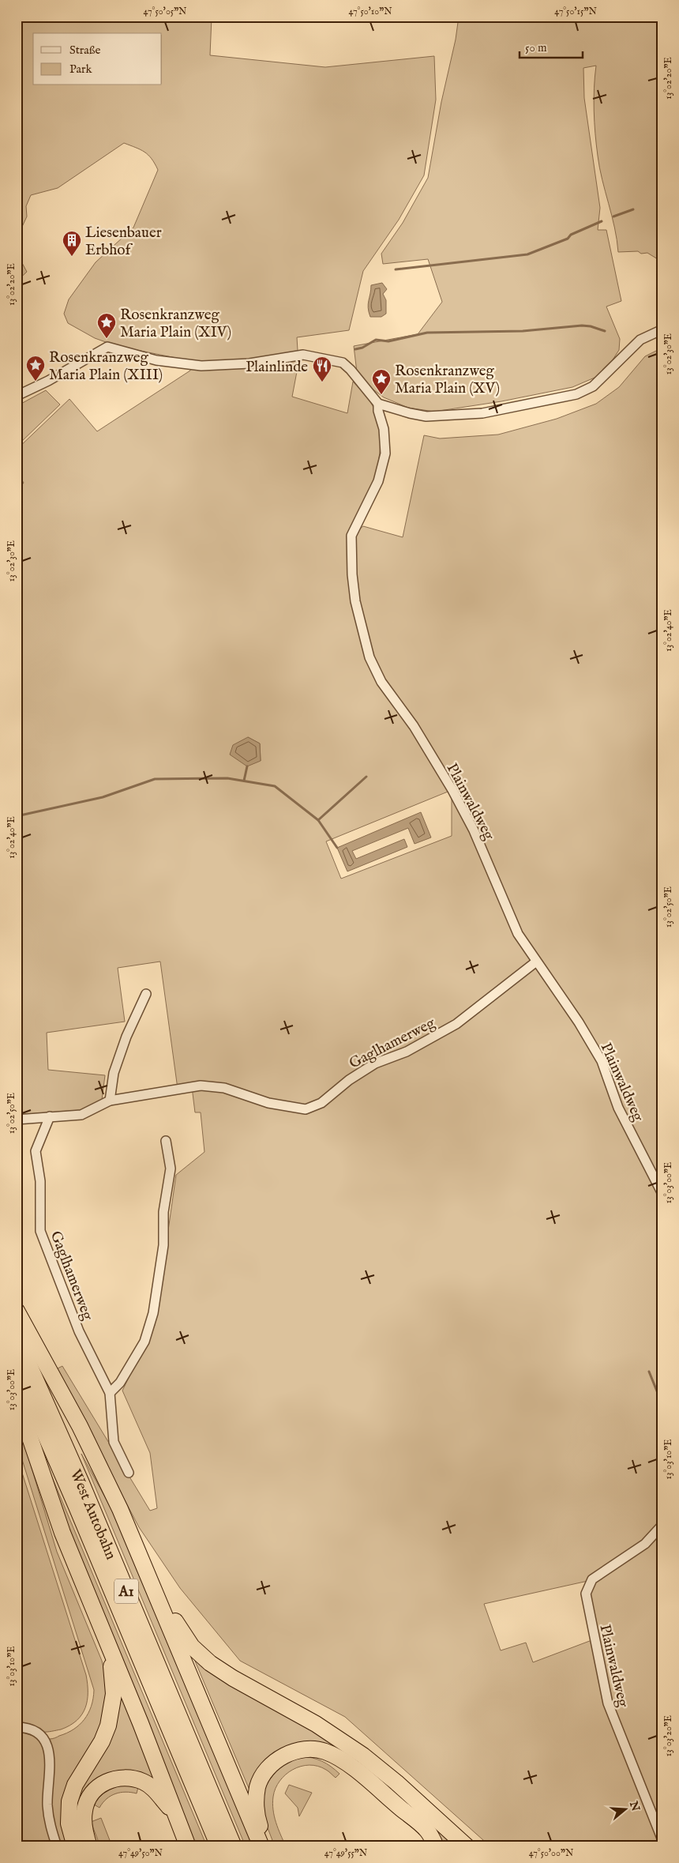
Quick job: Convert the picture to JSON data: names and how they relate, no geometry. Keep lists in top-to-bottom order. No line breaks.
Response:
{"streets":{"highway":["West Autobahn","A1"],"street":["Plainwaldweg","Gaglhamerweg"]},"crossings":[["Plainwaldweg","Gaglhamerweg"]],"places":{"building":["Liesenbauer Erbhof"],"place":["Rosenkranzweg Maria Plain (XIV)","Rosenkranzweg Maria Plain (XIII)","Rosenkranzweg Maria Plain (XV)"],"restaurant":["Plainlinde"]},"legend":["Straße","Park"],"scale_bar":"50 m","north":"right","coordinates":["47°50'05\"N","47°50'10\"N","47°50'15\"N","13°02'20\"E","13°02'30\"E","13°02'40\"E","13°02'50\"E","13°03'00\"E","13°03'10\"E","13°03'20\"E","47°49'50\"N","47°49'55\"N","47°50'00\"N"]}
